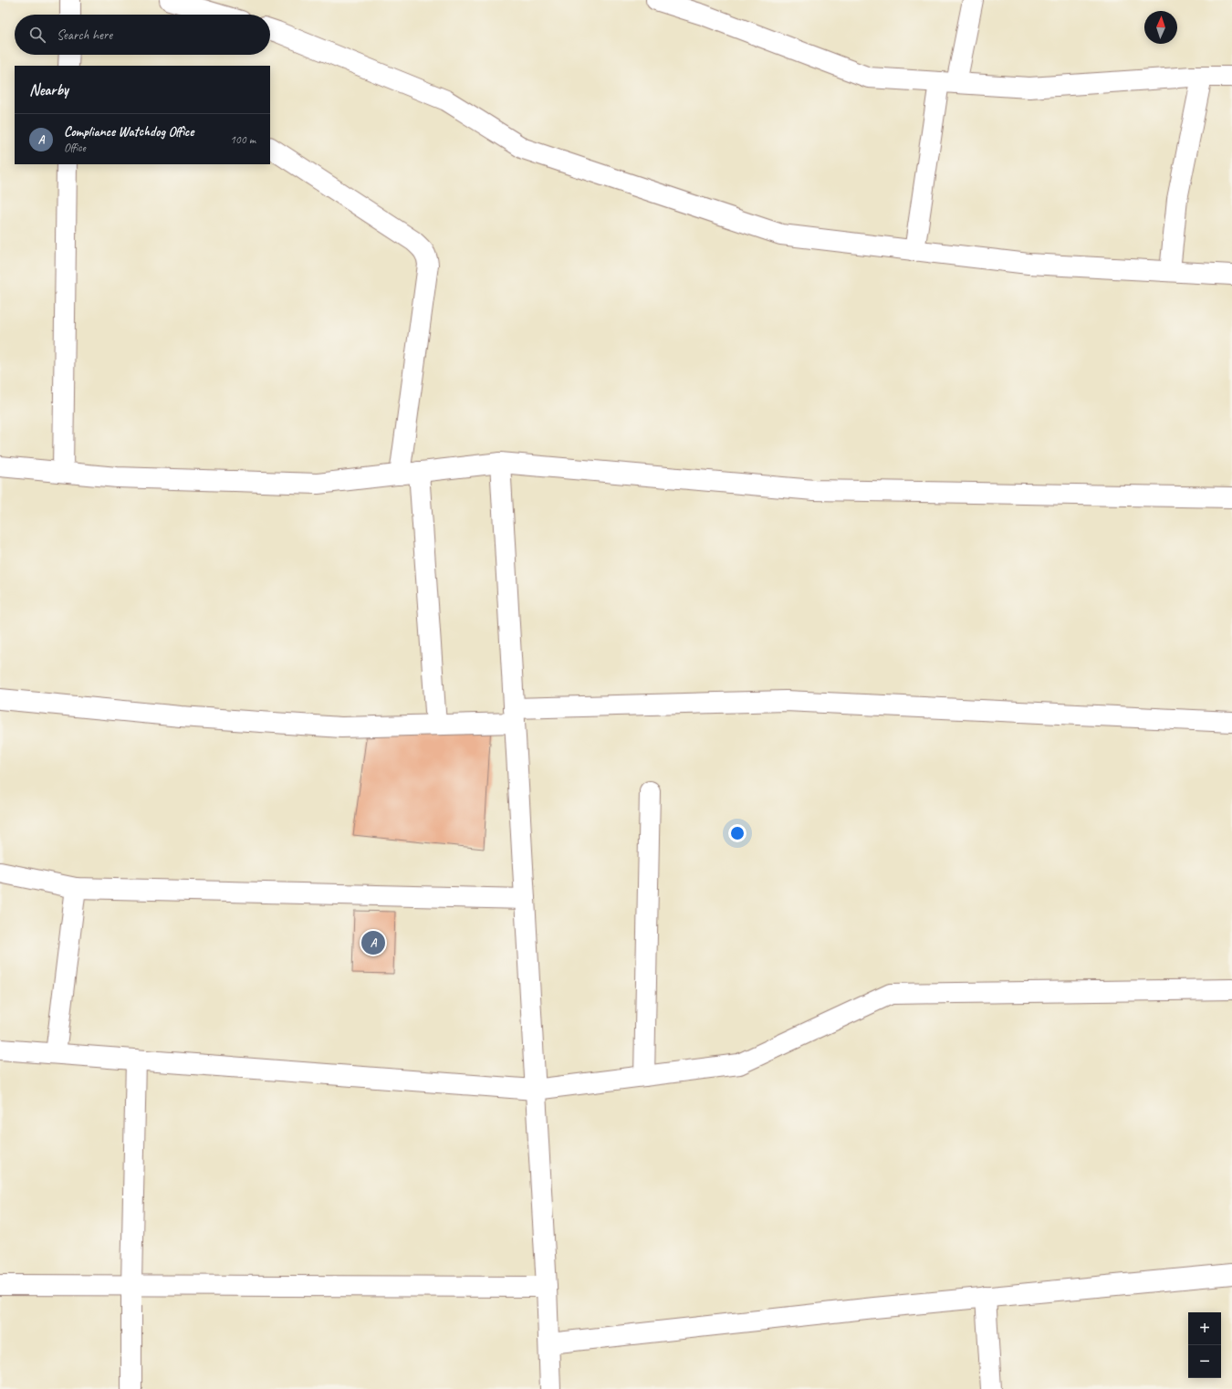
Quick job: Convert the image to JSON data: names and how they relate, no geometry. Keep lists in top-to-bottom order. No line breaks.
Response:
{"north":"top","page":{"search":"Search here","heading":"Nearby","list":[{"mark":"A","name":"Compliance Watchdog Office","note":"Office","value":"100 m"}],"pins":"A","map_buttons":["+","−"]}}
